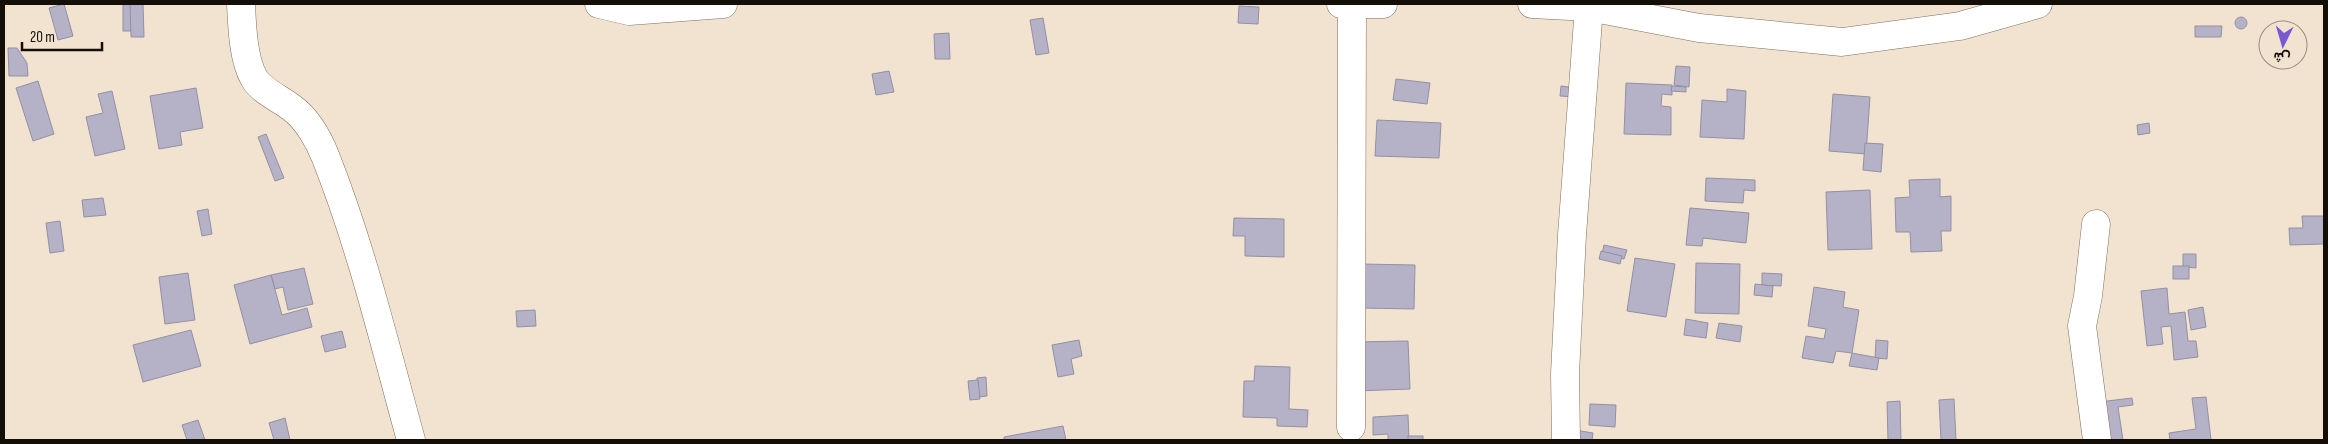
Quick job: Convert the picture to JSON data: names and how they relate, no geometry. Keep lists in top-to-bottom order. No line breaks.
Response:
{"scale_bar":"20 m","north":"bottom"}
